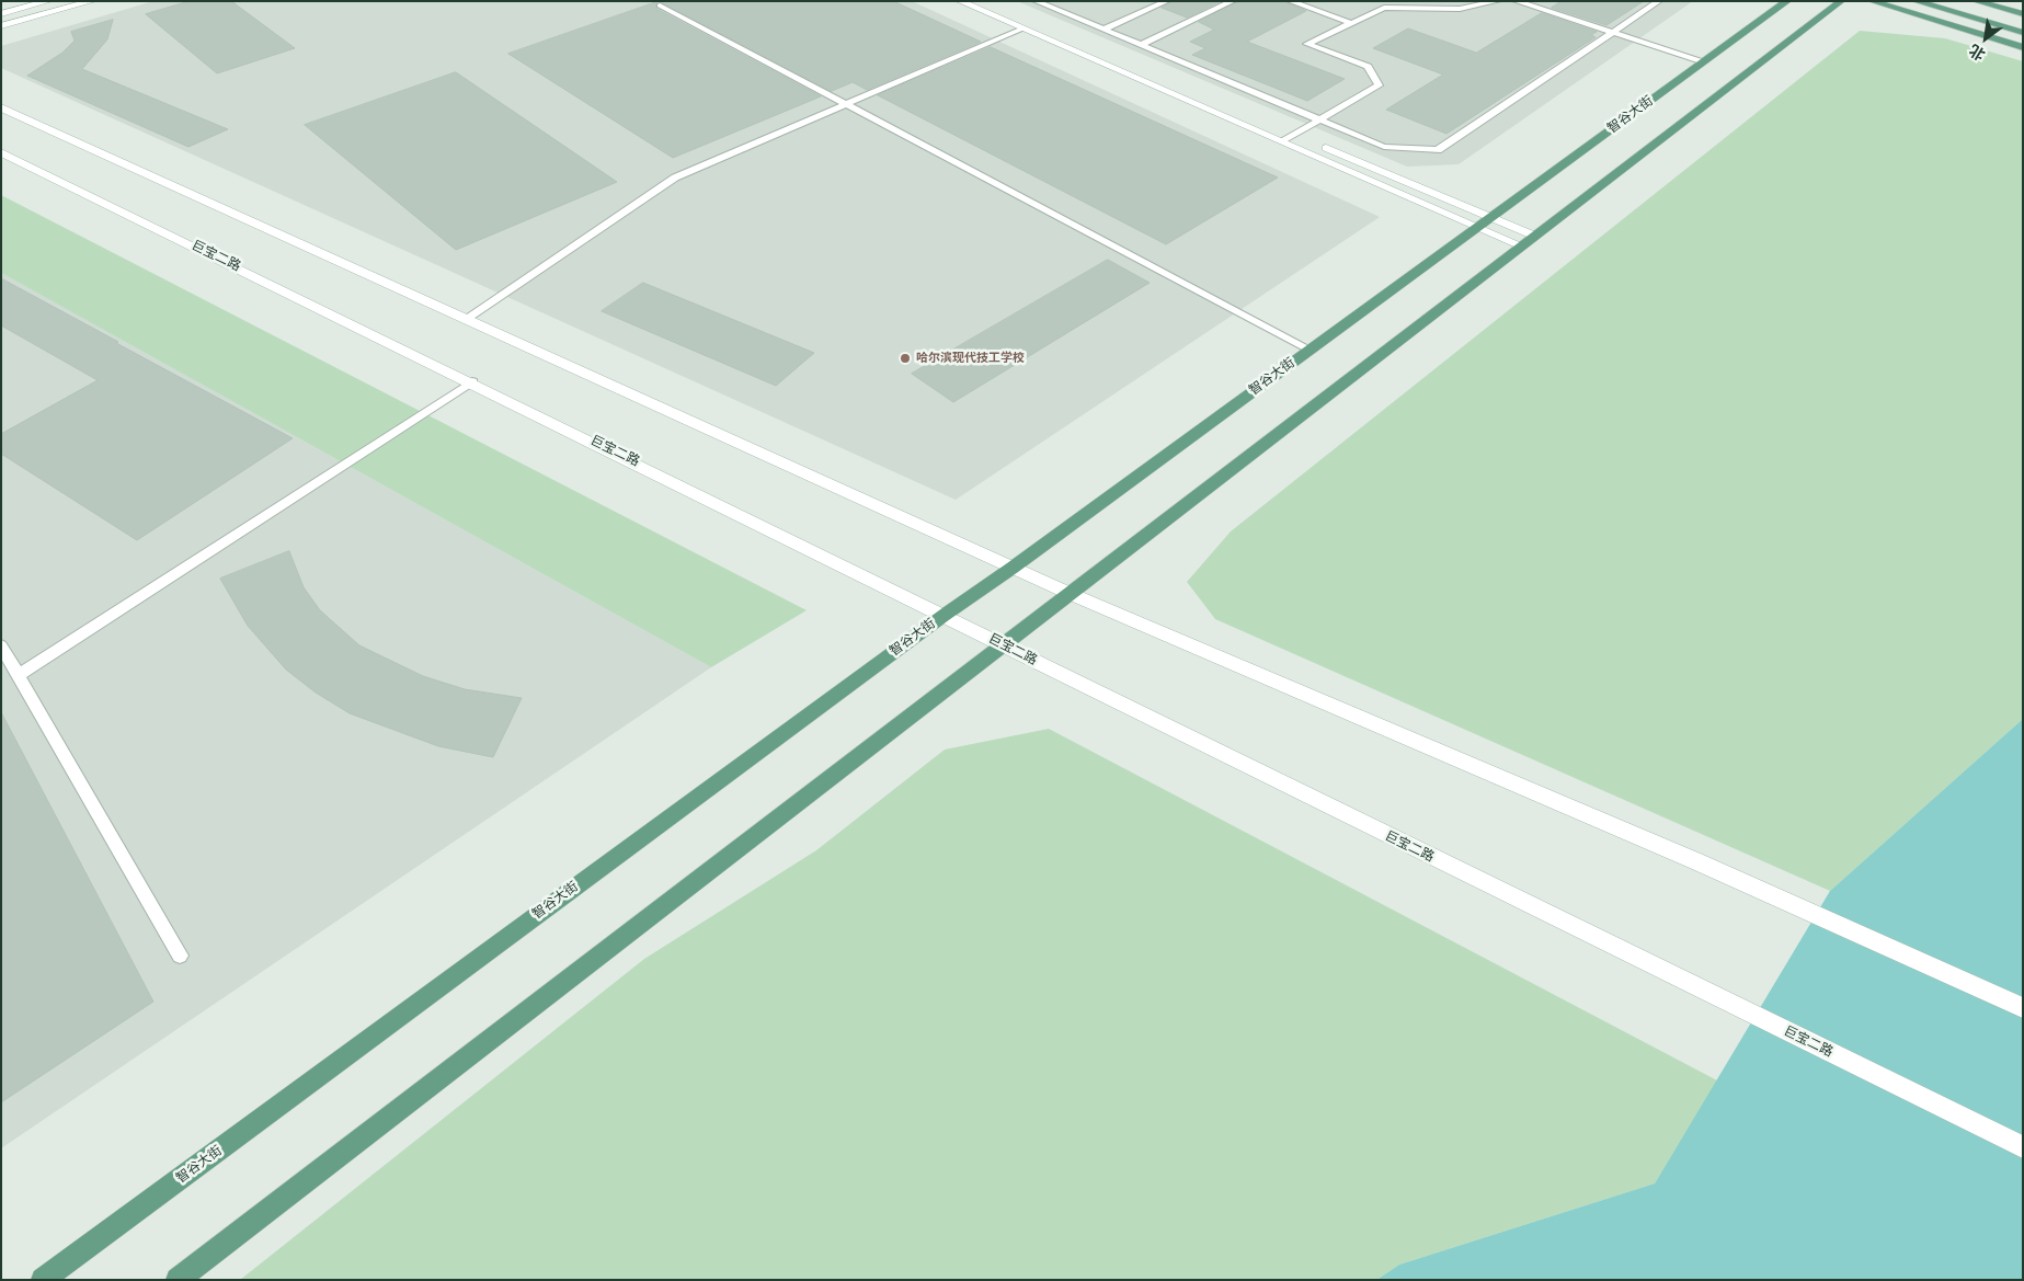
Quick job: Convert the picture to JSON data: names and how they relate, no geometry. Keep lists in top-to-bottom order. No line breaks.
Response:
{"streets":{"main road":["智谷大街"],"street":["巨宝二路"]},"crossings":[["智谷大街","巨宝二路"]],"places":["哈尔滨现代技工学校"],"north":"bottom left"}
